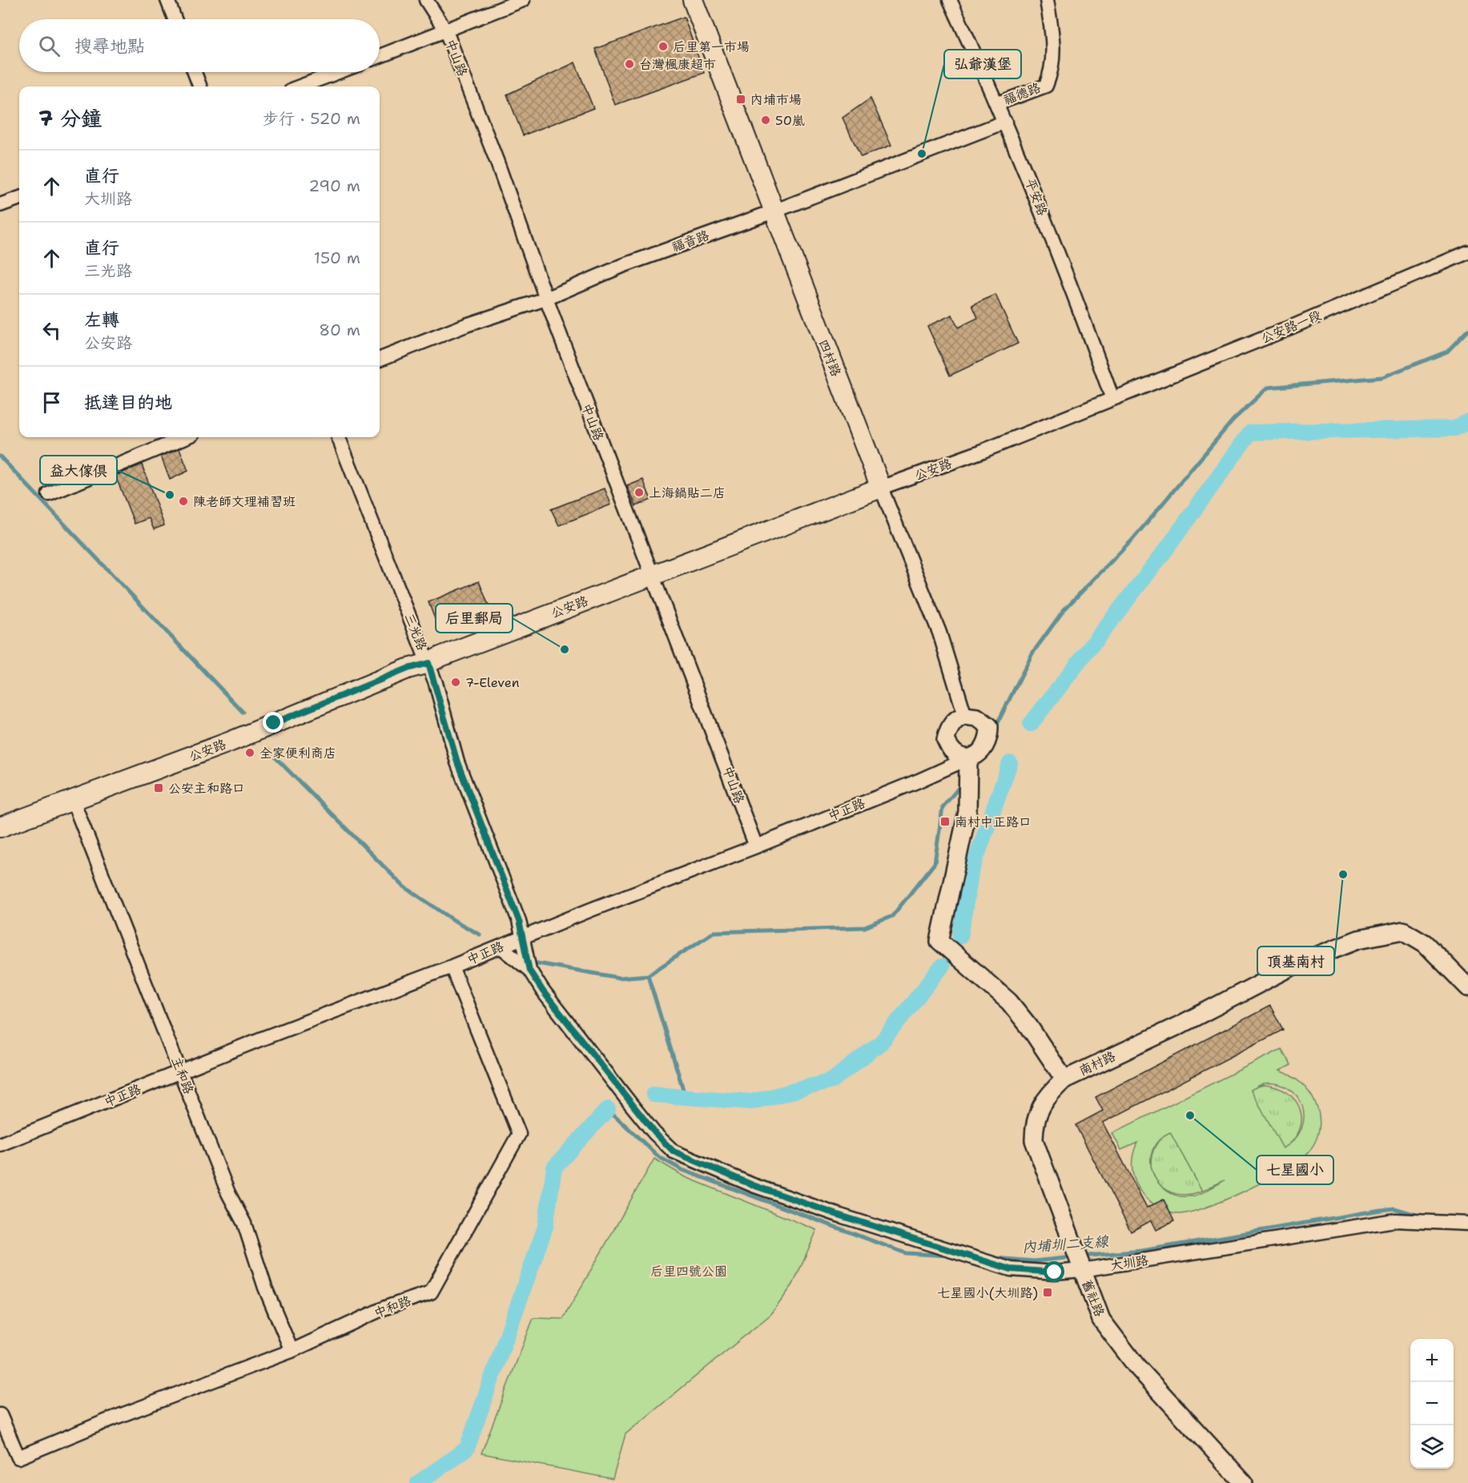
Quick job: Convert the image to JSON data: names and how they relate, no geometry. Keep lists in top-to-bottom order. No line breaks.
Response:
{"streets":{"main road":["四村路","公安路"],"street":["中山路","福德路","平安路","福音路","公安路一段","三光路","中正路","南村路","主和路","大圳路","舊社路","中和路"]},"crossings":[["中山路","福音路"],["中山路","公安路"],["中山路","中正路"],["福德路","平安路"],["平安路","福音路"],["平安路","公安路一段"],["平安路","公安路"],["福音路","四村路"],["公安路一段","公安路"],["四村路","公安路"],["四村路","中正路"],["四村路","南村路"],["公安路","三光路"],["公安路","主和路"],["三光路","中正路"],["三光路","大圳路"],["中正路","南村路"],["中正路","主和路"],["中正路","大圳路"],["中正路","中和路"],["南村路","舊社路"],["主和路","中和路"],["大圳路","舊社路"]],"water":["內埔圳二支線"],"parks":["后里四號公園"],"places":{"other":["后里第一市場","台灣楓康超市","50嵐","弘爺漢堡","上海鍋貼二店","益大傢俱","陳老師文理補習班","后里郵局","7-Eleven","全家便利商店","頂基南村","七星國小"],"transit":["內埔市場","公安主和路口","南村中正路口","七星國小(大圳路)"]},"page":{"search":"搜尋地點","heading":["7 分鐘","步行 · 520 m"],"list":[["直行","大圳路","290 m"],["直行","三光路","150 m"],["左轉","公安路","80 m"],"抵達目的地"],"map_buttons":["+","−"]}}
